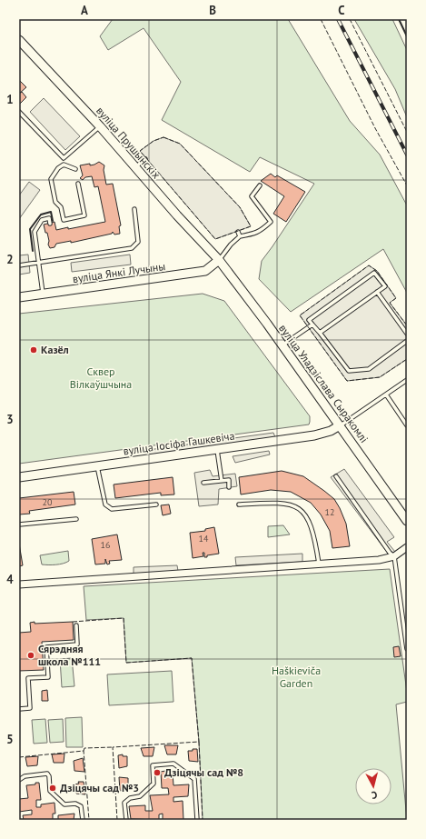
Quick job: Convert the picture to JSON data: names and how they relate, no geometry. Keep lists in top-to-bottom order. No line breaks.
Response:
{"streets":{"street":["вуліца Прушынскіх","вуліца Янкі Лучыны","вуліца Уладзіслава Сыракомлі","вуліца Іосіфа Гашкевіча"]},"crossings":[["вуліца Прушынскіх","вуліца Янкі Лучыны"],["вуліца Прушынскіх","вуліца Уладзіслава Сыракомлі"],["вуліца Янкі Лучыны","вуліца Уладзіслава Сыракомлі"],["вуліца Уладзіслава Сыракомлі","вуліца Іосіфа Гашкевіча"]],"parks":["Сквер Вілкаўшчына","Haškieviča Garden"],"places":["Казёл","Сярэдняя школа №111","Дзіцячы сад №8","Дзіцячы сад №3"],"house_numbers":["20","12","14","16"],"north":"bottom","grid":{"columns":["A","B","C"],"rows":["1","2","3","4","5"]}}
